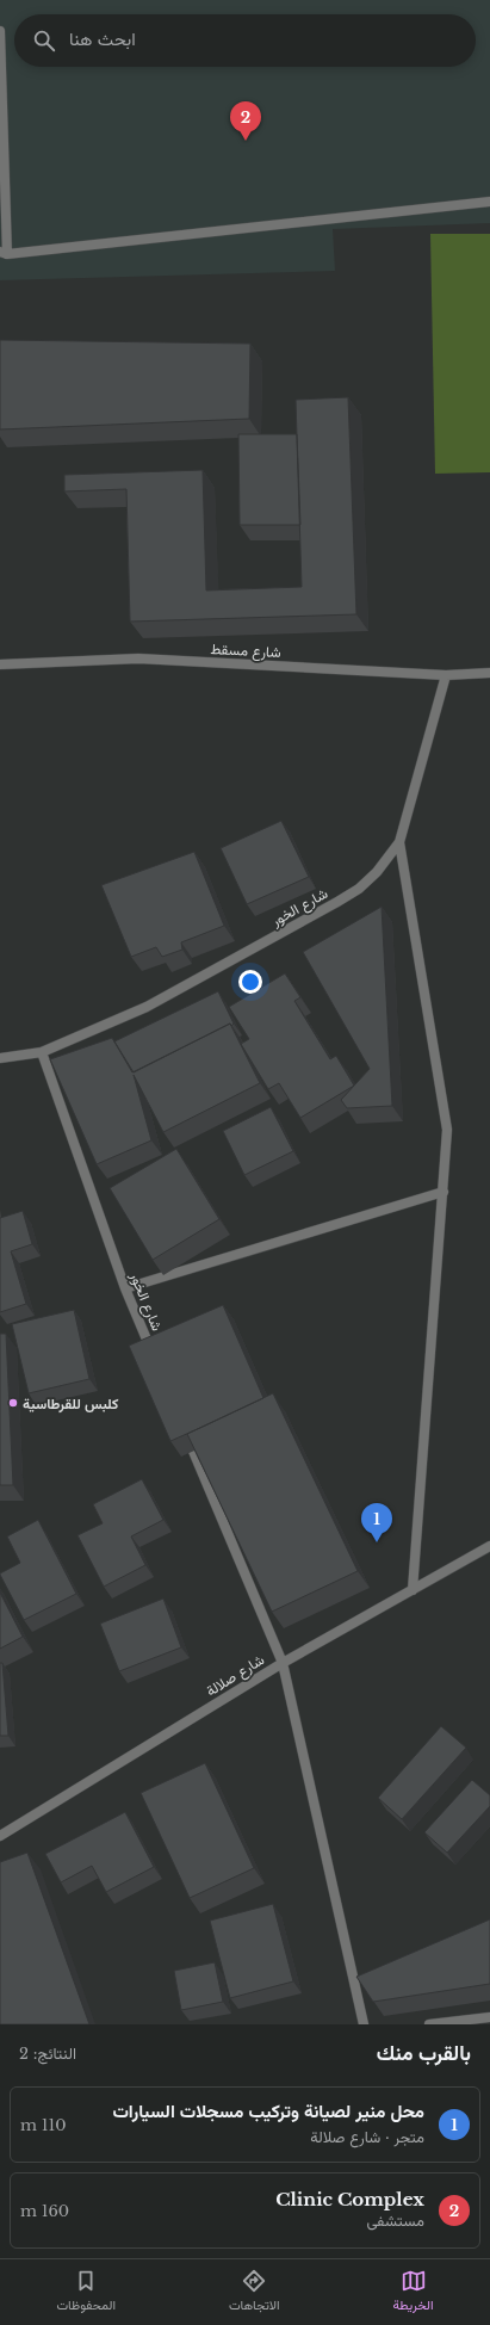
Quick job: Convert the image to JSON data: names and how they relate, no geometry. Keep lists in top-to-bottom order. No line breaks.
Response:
{"streets":{"street":["شارع مسقط","شارع الخور","شارع صلالة"]},"crossings":[["شارع مسقط","شارع الخور"]],"places":["كلبس للقرطاسية"],"page":{"search":"ابحث هنا","pins":["2","1"],"heading":["بالقرب منك","النتائج: 2"],"list":[{"mark":"1","name":"محل منير لصيانة وتركيب مسجلات السيارات","note":"متجر · شارع صلالة","value":"110 m"},{"mark":"2","name":"Clinic Complex","note":"مستشفى","value":"160 m"}],"nav":["الخريطة","الاتجاهات","المحفوظات"]}}
